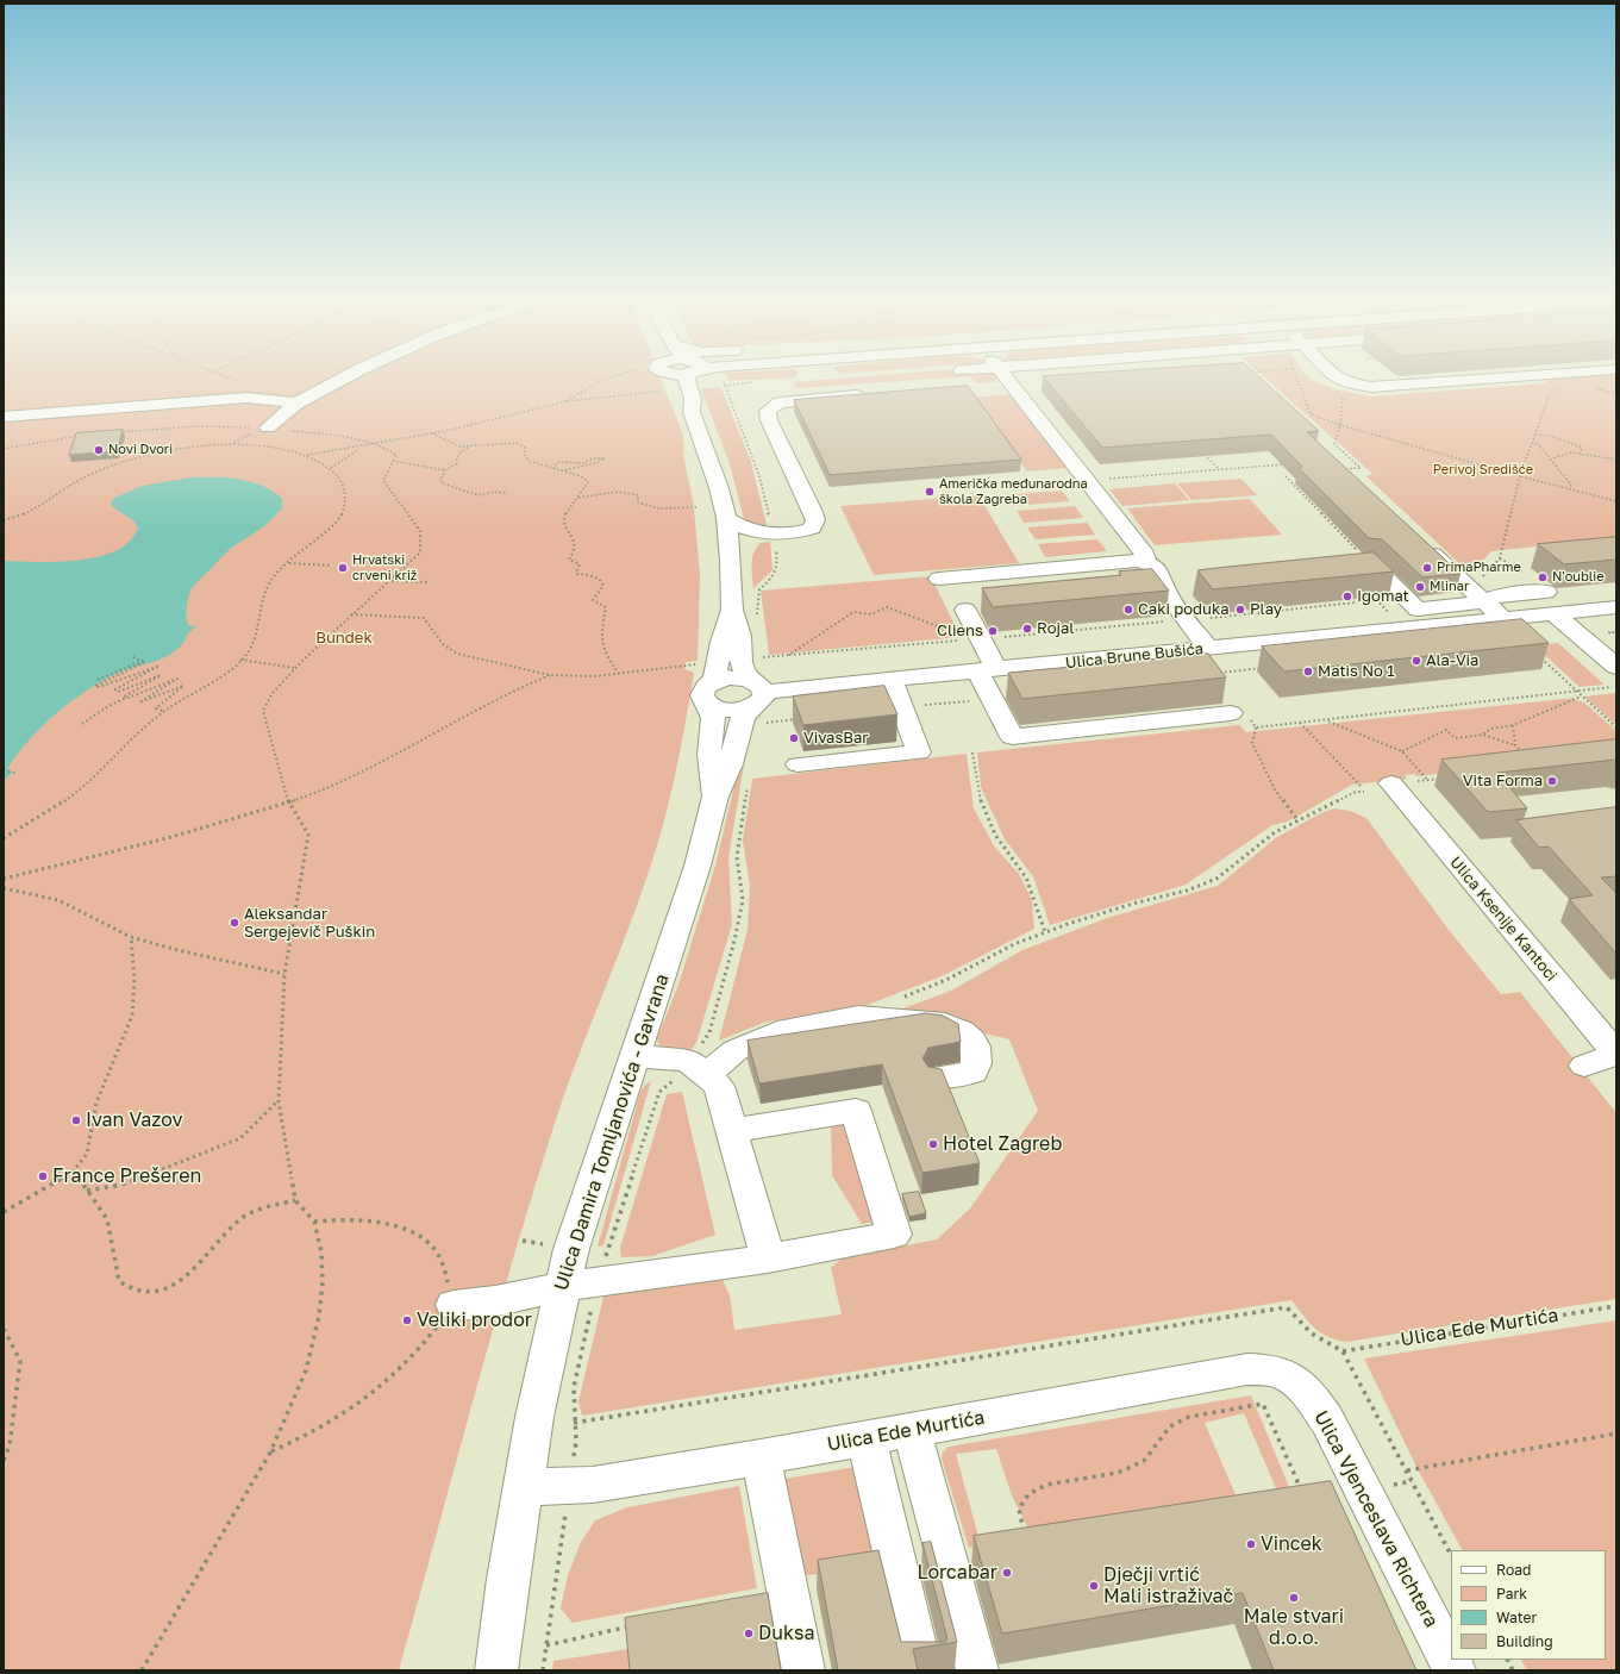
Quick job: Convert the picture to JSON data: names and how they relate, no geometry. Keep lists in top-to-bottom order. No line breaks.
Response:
{"streets":{"street":["Ulica Brune Bušića","Ulica Ksenije Kantoci","Ulica Damira Tomljanovića - Gavrana","Ulica Ede Murtića","Ulica Vjenceslava Richtera"]},"crossings":[["Ulica Brune Bušića","Ulica Damira Tomljanovića - Gavrana"],["Ulica Damira Tomljanovića - Gavrana","Ulica Ede Murtića"],["Ulica Ede Murtića","Ulica Vjenceslava Richtera"]],"parks":["Perivoj Središće","Bundek"],"places":["Novi Dvori","Američka međunarodna škola Zagreba","Hrvatski crveni križ","PrimaPharme","N'oublie","Mlinar","Igomat","Caki poduka","Play","Rojal","Cliens","Ala-Via","Matis No 1","VivasBar","Vita Forma","Aleksandar Sergejevič Puškin","Ivan Vazov","Hotel Zagreb","France Prešeren","Veliki prodor","Vincek","Lorcabar","Dječji vrtić Mali istraživač","Male stvari d.o.o.","Duksa"],"legend":["Road","Park","Water","Building"]}
